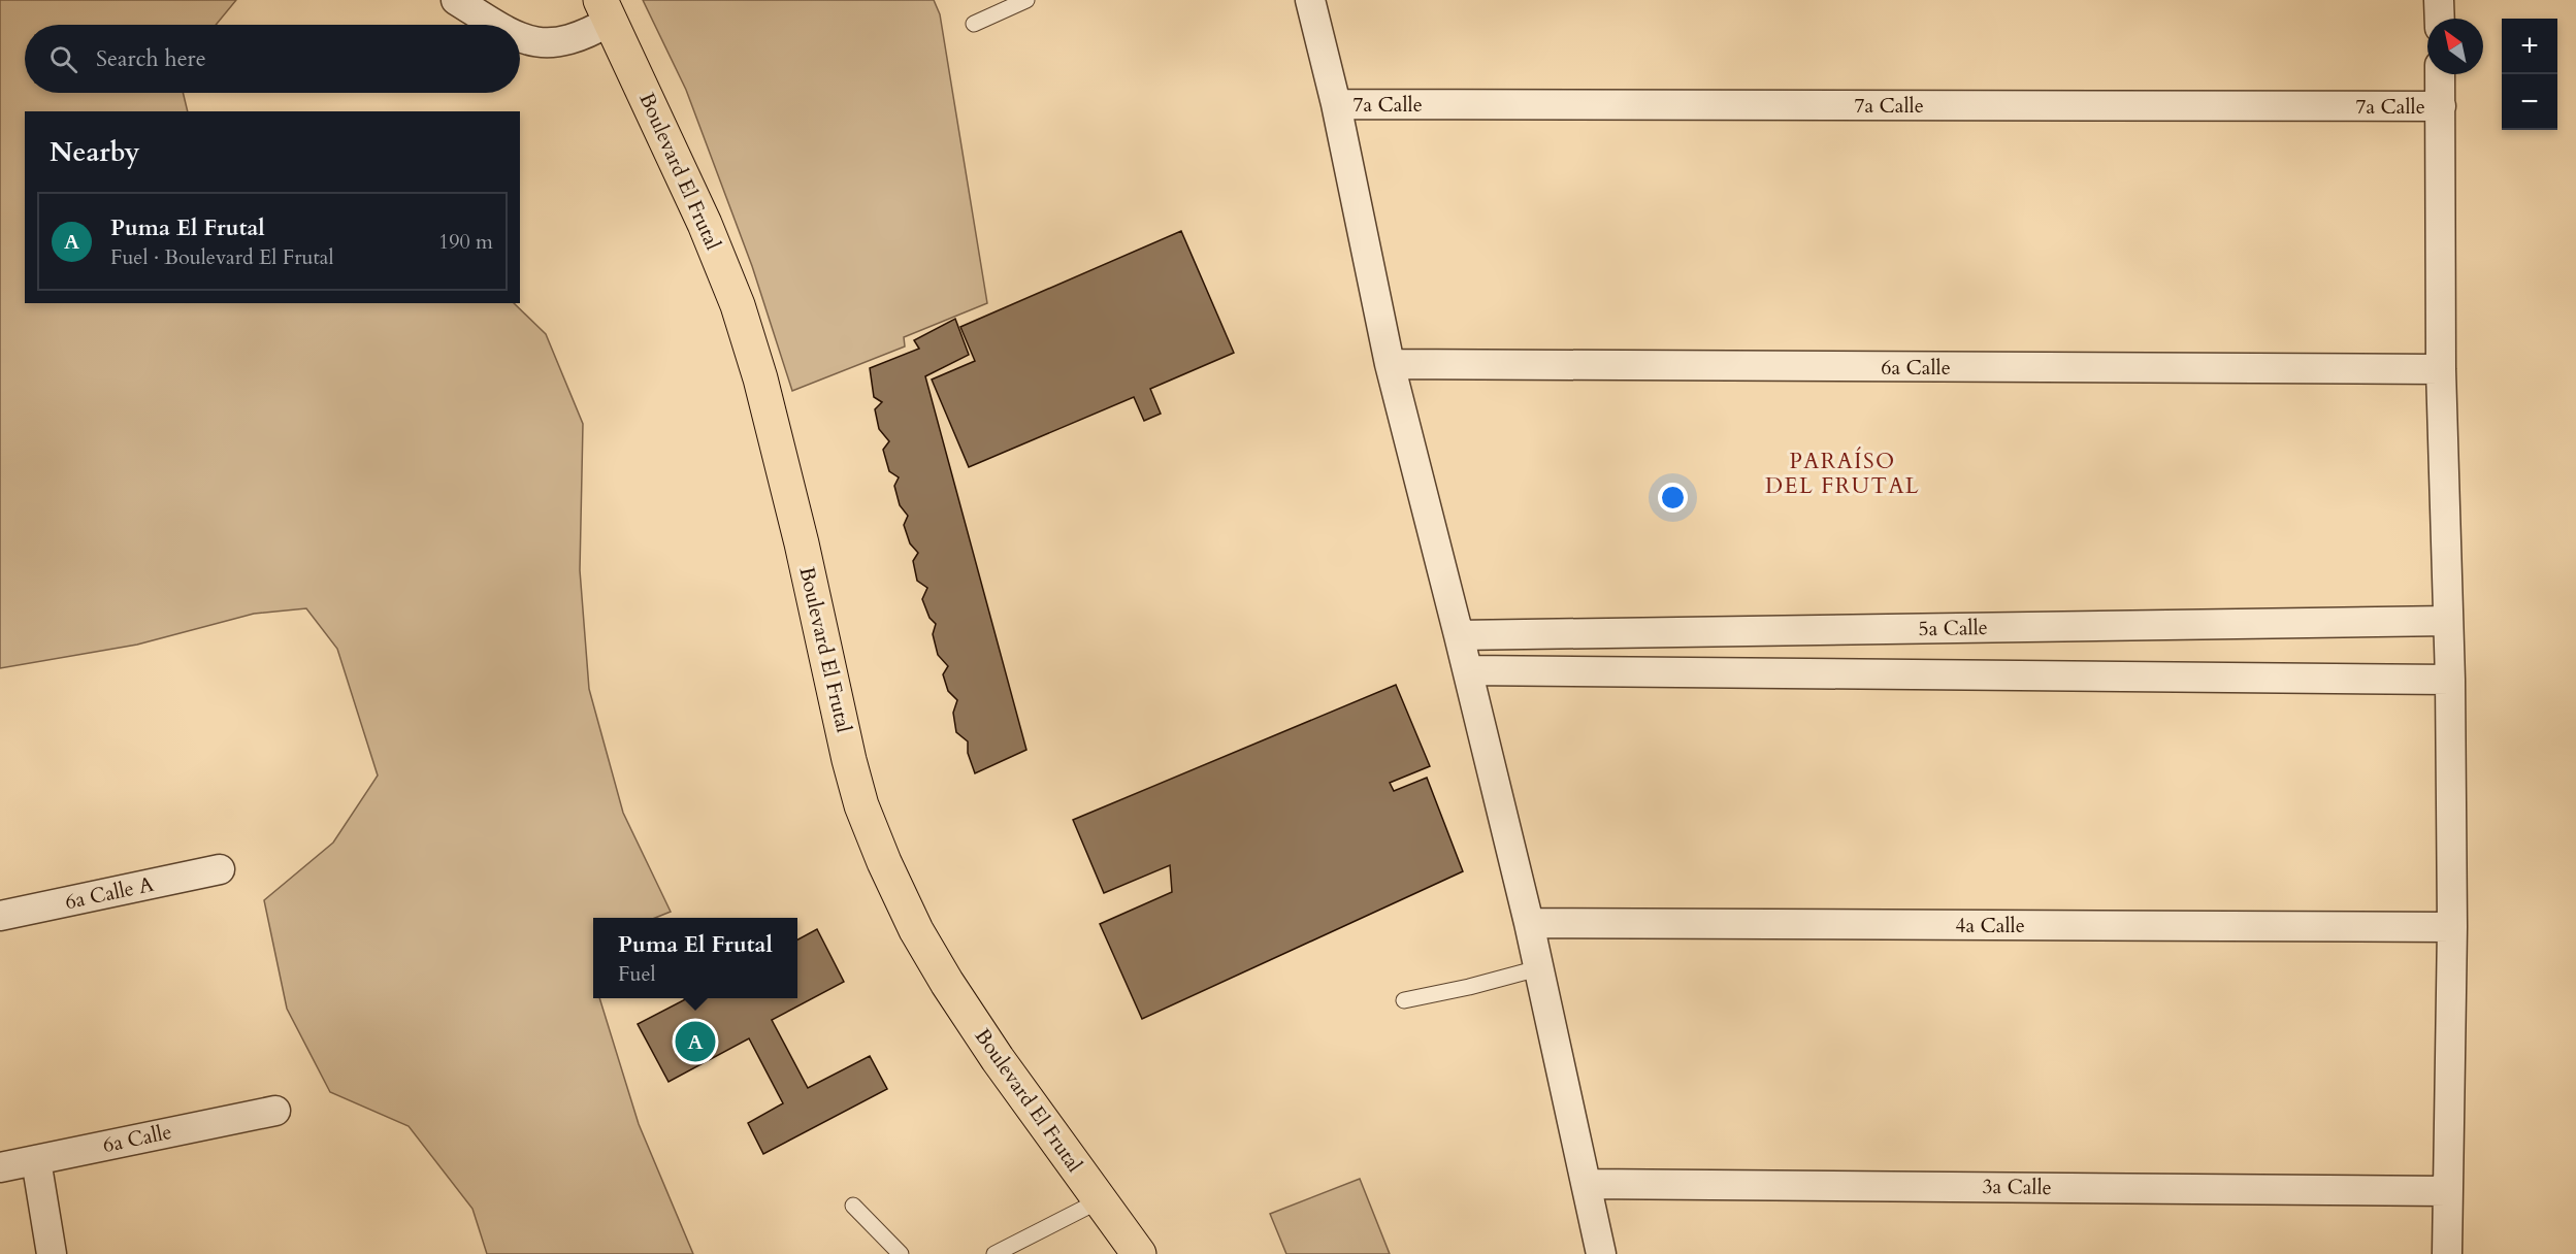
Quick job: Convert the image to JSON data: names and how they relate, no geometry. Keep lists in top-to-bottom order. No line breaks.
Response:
{"streets":{"main road":["Boulevard El Frutal"],"street":["7a Calle","6a Calle","5a Calle","6a Calle A","4a Calle","3a Calle"]},"districts":["PARAÍSO DEL FRUTAL"],"north":"top left","page":{"map_buttons":["+","−"],"search":"Search here","heading":"Nearby","list":[{"mark":"A","name":"Puma El Frutal","note":"Fuel · Boulevard El Frutal","value":"190 m"}],"popup":["Puma El Frutal","Fuel"],"pins":"A"}}
